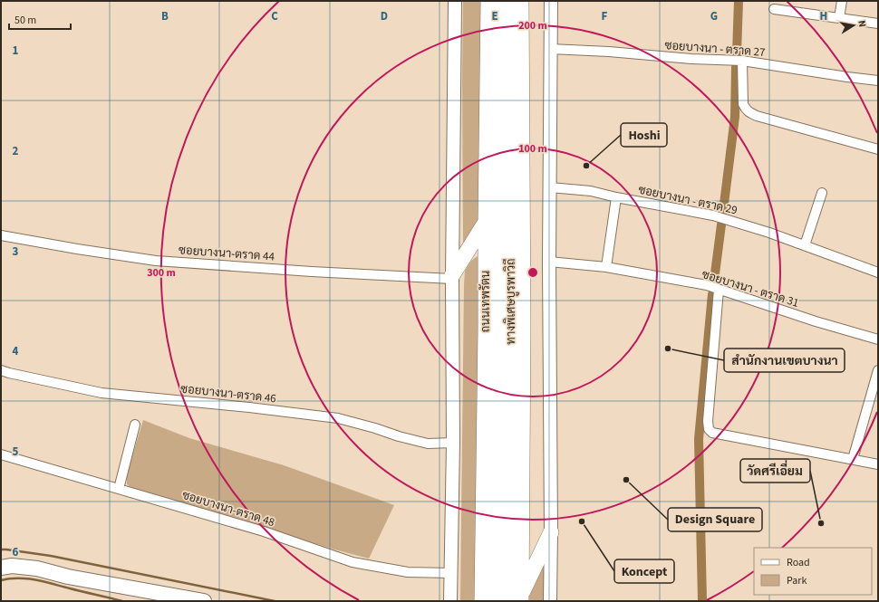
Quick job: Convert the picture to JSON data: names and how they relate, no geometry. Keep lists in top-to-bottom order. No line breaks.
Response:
{"streets":{"highway":["ถนนเทพรัตน","ทางพิเศษบูรพาวิถี"],"street":["ซอยบางนา - ตราด 27","ซอยบางนา - ตราด 29","ซอยบางนา-ตราด 44","ซอยบางนา - ตราด 31","ซอยบางนา-ตราด 46","ซอยบางนา-ตราด 48"]},"places":["Hoshi","สำนักงานเขตบางนา","Design Square","Koncept","วัดศรีเอี่ยม"],"legend":["Road","Park"],"scale_bar":"50 m","north":"right","grid":{"columns":["B","C","D","E","F","G","H"],"rows":["1","2","3","4","5","6"]},"rings":["200 m","100 m","300 m"]}
